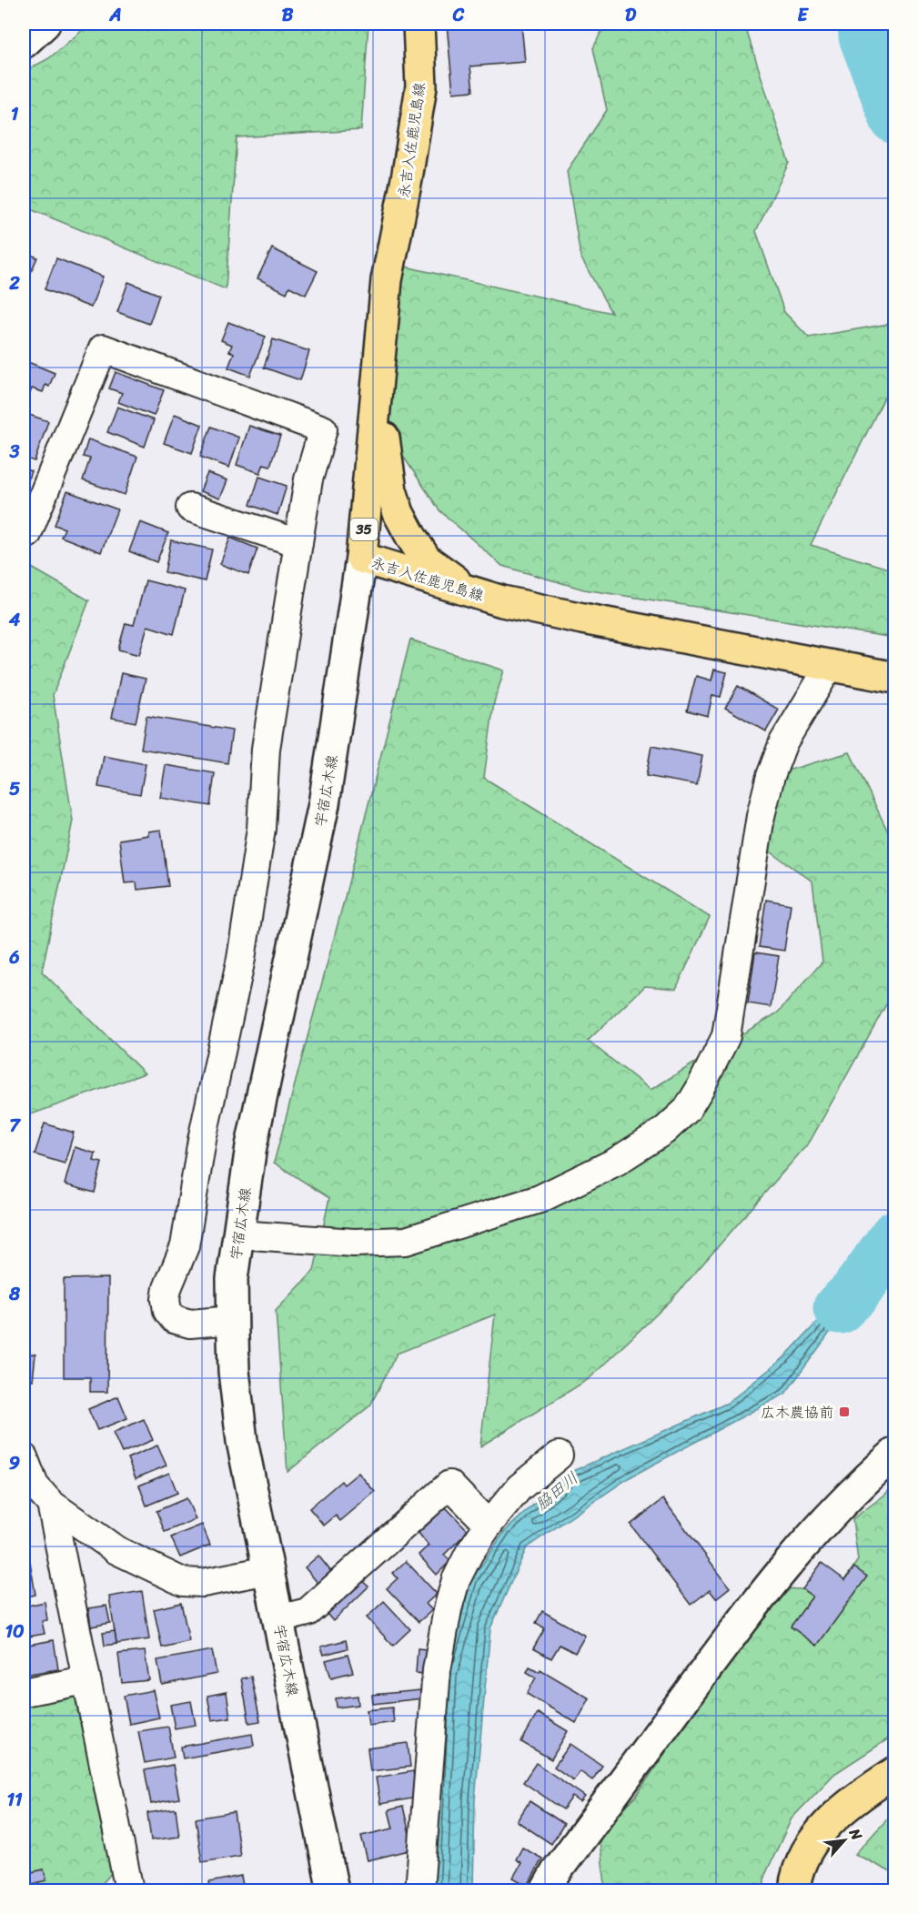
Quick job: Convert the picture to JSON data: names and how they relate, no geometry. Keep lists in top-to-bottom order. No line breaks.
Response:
{"streets":{"main road":["永吉入佐鹿児島線","35"],"street":["宇宿広木線"]},"crossings":[["永吉入佐鹿児島線","宇宿広木線"]],"water":["脇田川"],"places":{"transit":["広木農協前"]},"north":"top right","grid":{"columns":["A","B","C","D","E"],"rows":["1","2","3","4","5","6","7","8","9","10","11"]}}
